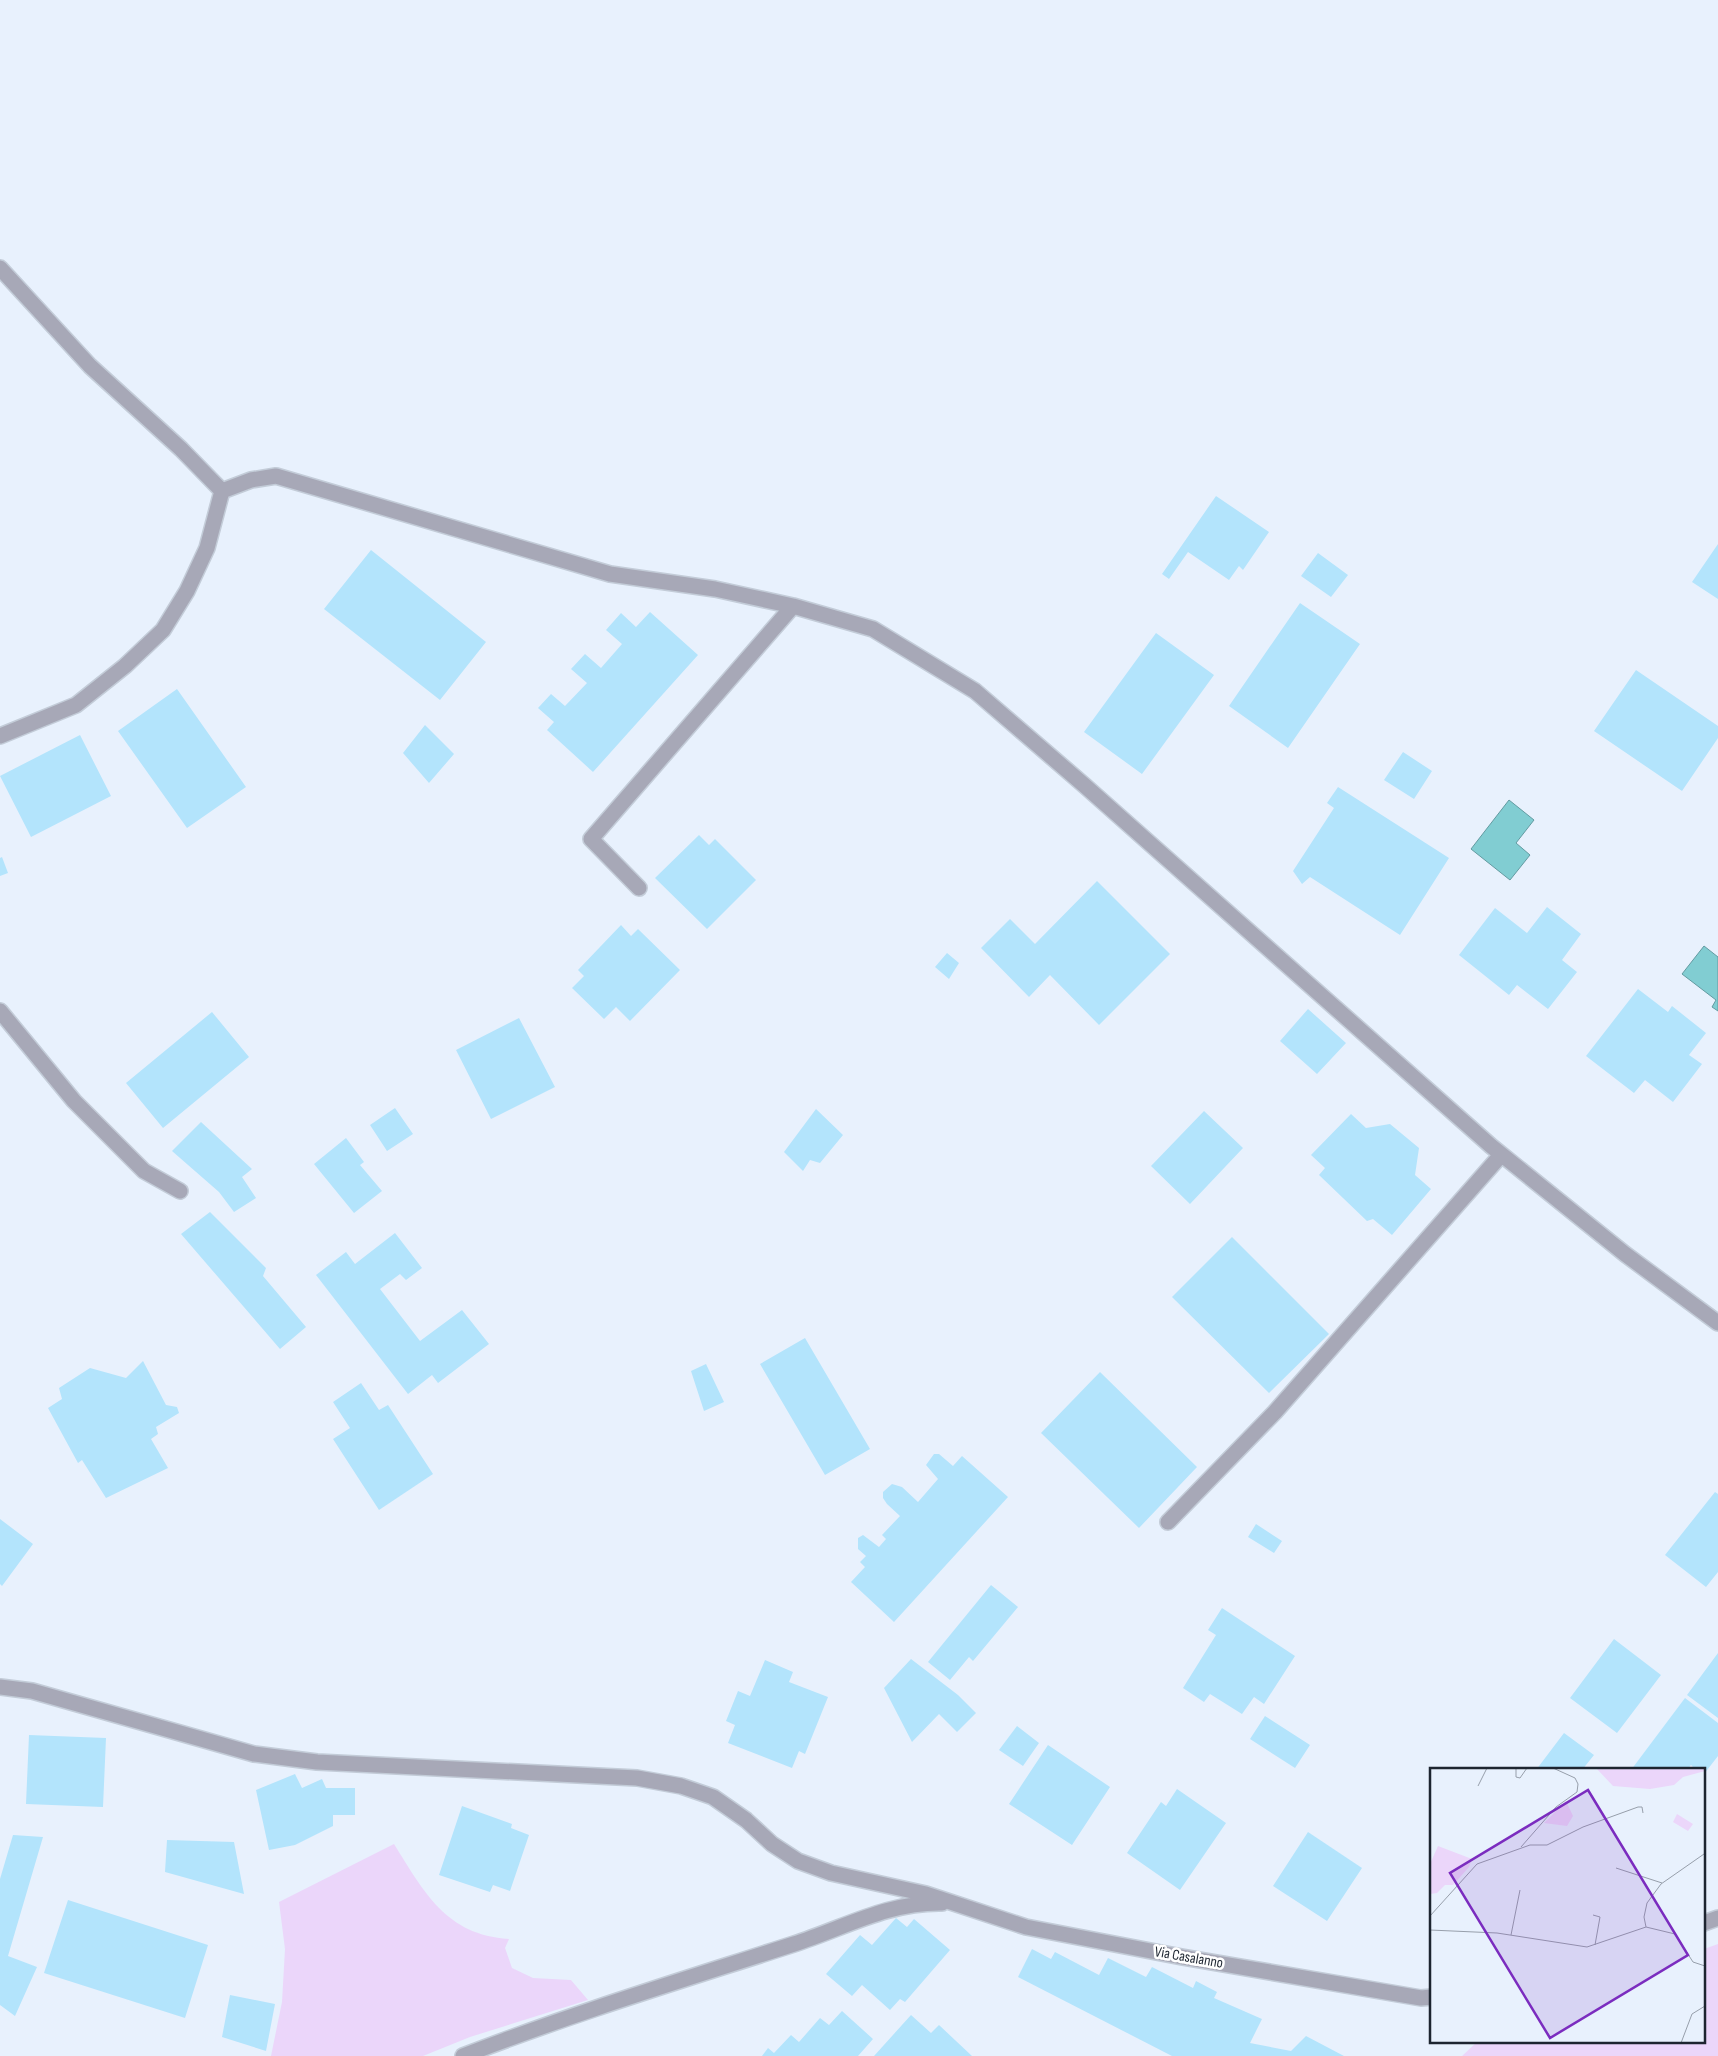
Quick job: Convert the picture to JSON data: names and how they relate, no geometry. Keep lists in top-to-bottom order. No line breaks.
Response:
{"streets":{"street":["Via Casalanno"]}}
